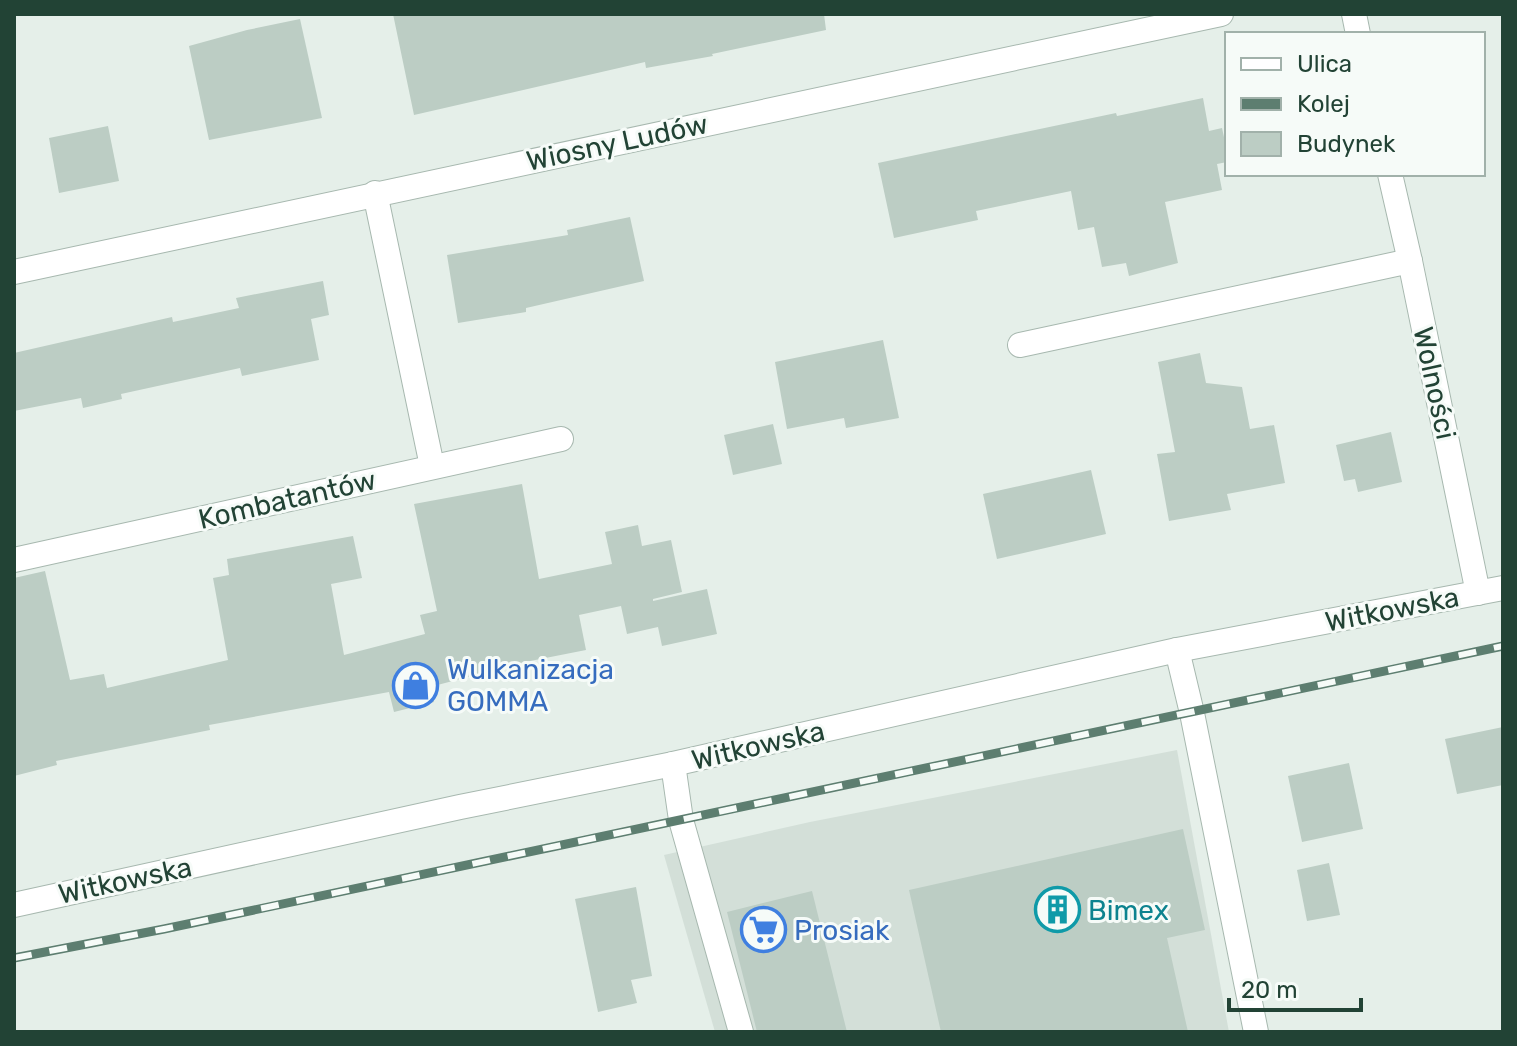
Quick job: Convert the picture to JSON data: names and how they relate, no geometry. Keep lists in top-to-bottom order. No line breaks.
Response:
{"streets":{"street":["Wiosny Ludów","Wolności","Kombatantów","Witkowska"]},"crossings":[["Wolności","Witkowska"]],"places":{"shop":["Wulkanizacja GOMMA"],"building":["Bimex"],"supermarket":["Prosiak"]},"legend":["Ulica","Kolej","Budynek"],"scale_bar":"20 m"}
